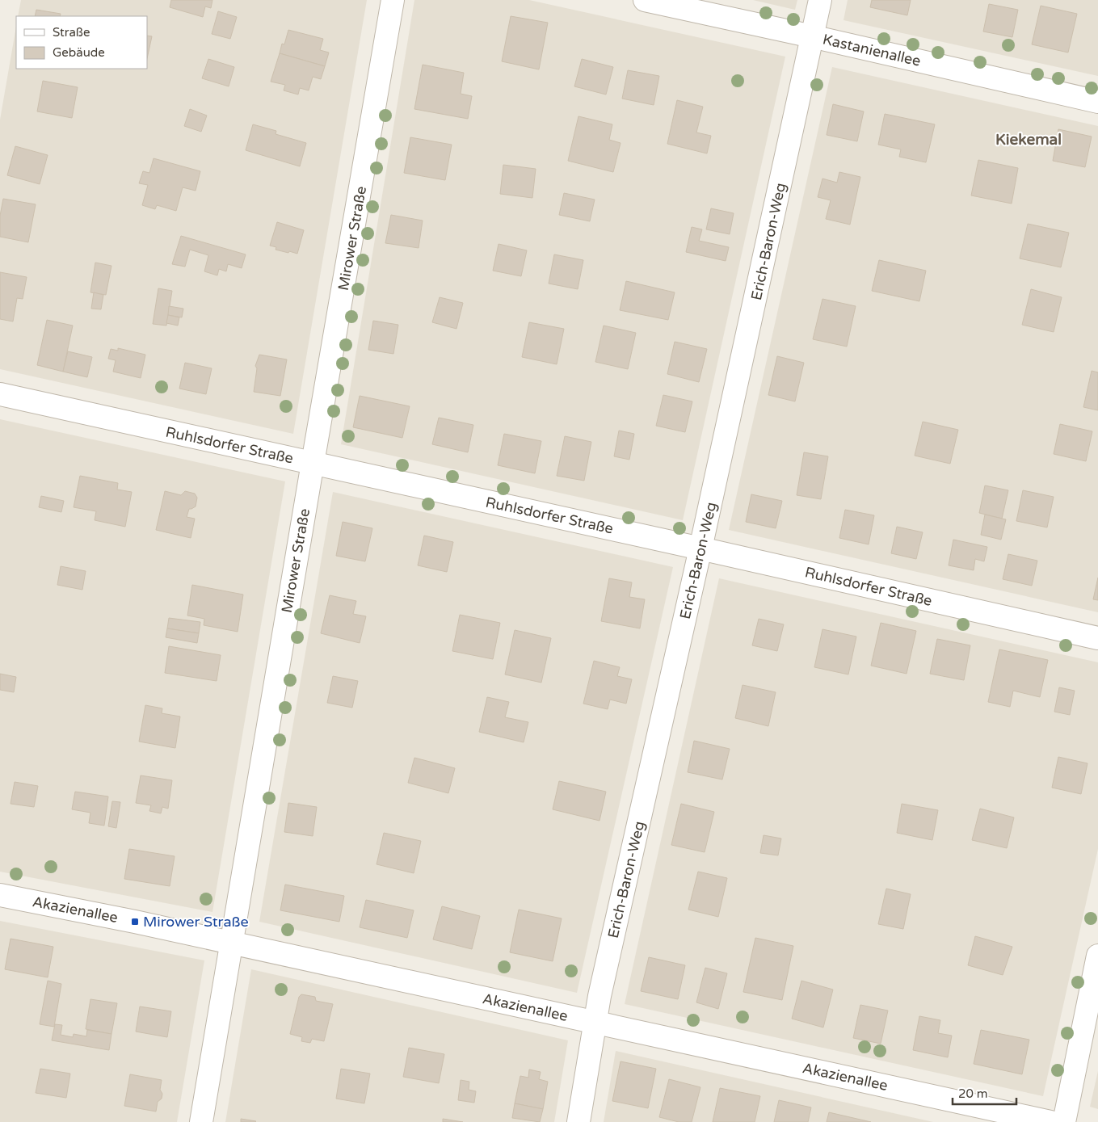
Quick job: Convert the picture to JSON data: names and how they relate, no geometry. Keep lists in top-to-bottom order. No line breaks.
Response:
{"streets":{"street":["Kastanienallee","Mirower Straße","Erich-Baron-Weg","Ruhlsdorfer Straße","Akazienallee"]},"crossings":[["Kastanienallee","Erich-Baron-Weg"],["Mirower Straße","Ruhlsdorfer Straße"],["Mirower Straße","Akazienallee"],["Erich-Baron-Weg","Ruhlsdorfer Straße"],["Erich-Baron-Weg","Akazienallee"]],"districts":["Kiekemal"],"places":{"transit":["Mirower Straße"]},"legend":["Straße","Gebäude"],"scale_bar":"20 m"}
